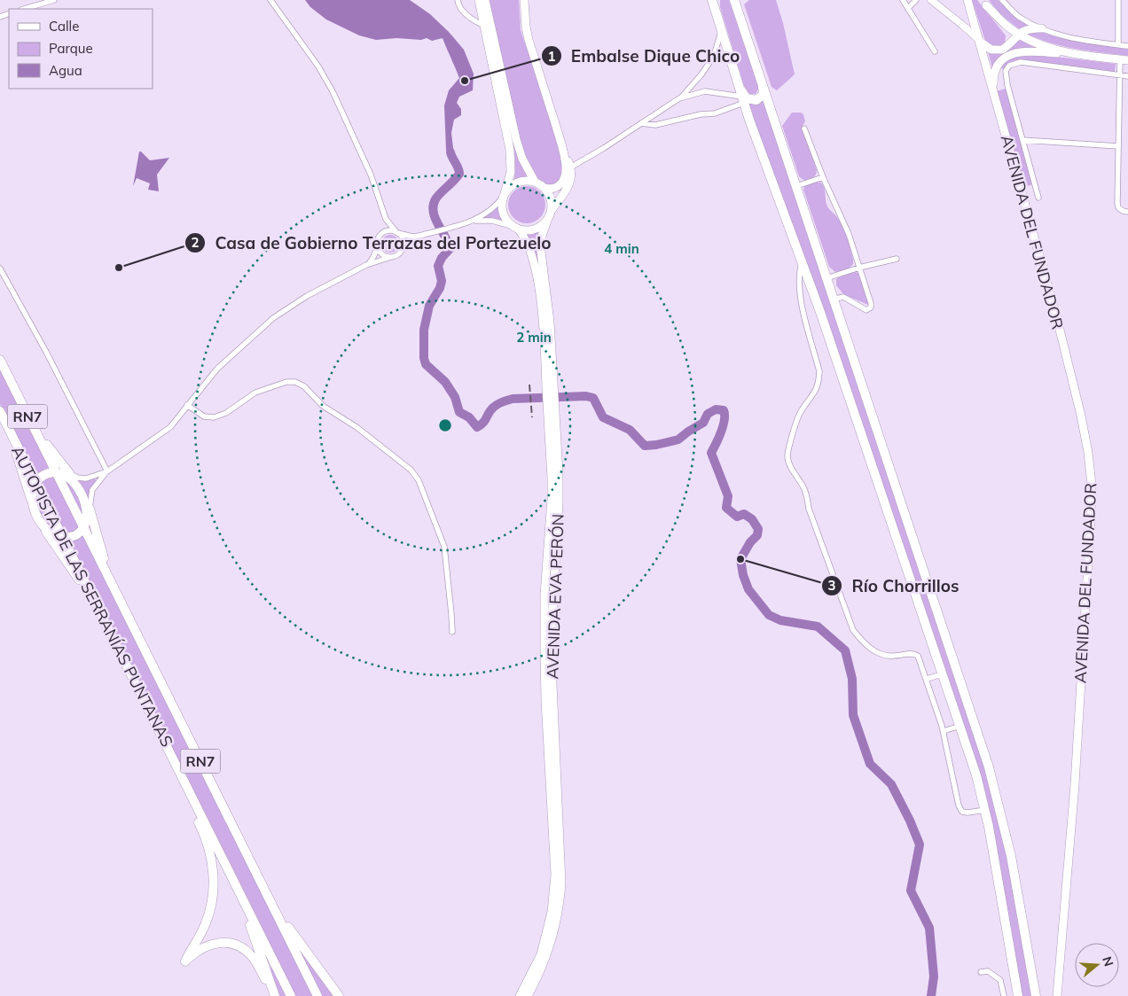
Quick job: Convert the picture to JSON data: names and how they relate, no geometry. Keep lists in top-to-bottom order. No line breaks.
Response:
{"streets":{"highway":["RN7","AUTOPISTA DE LAS SERRANÍAS PUNTANAS"],"main road":["AVENIDA DEL FUNDADOR","AVENIDA EVA PERÓN"]},"places":["Embalse Dique Chico","Casa de Gobierno Terrazas del Portezuelo","Río Chorrillos"],"legend":["Calle","Parque","Agua"],"north":"right","rings":["4 min","2 min"]}
